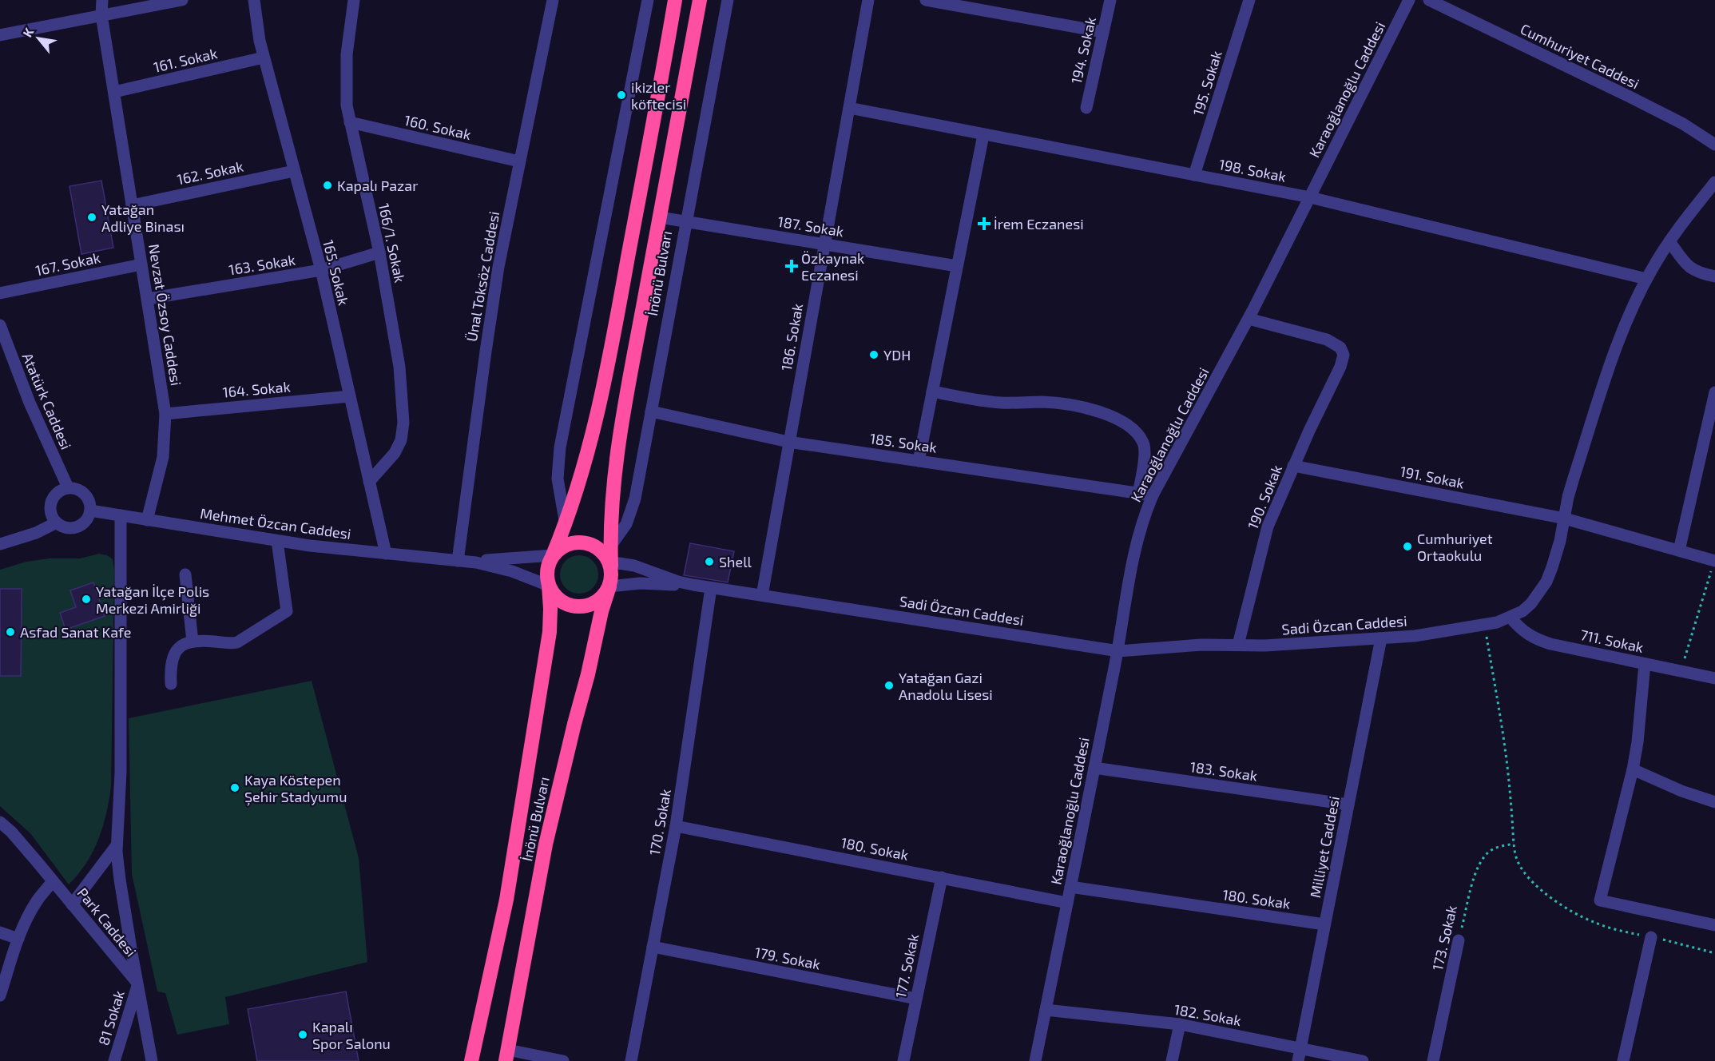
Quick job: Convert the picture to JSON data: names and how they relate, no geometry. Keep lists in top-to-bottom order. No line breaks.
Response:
{"streets":{"highway":["İnönü Bulvarı"],"street":["194. Sokak","Cumhuriyet Caddesi","161. Sokak","195. Sokak","Karaoğlanoğlu Caddesi","160. Sokak","198. Sokak","162. Sokak","187. Sokak","166/1. Sokak","167. Sokak","163. Sokak","165. Sokak","Ünal Toksöz Caddesi","Nevzat Özsoy Caddesi","186. Sokak","164. Sokak","Atatürk Caddesi","185. Sokak","191. Sokak","190. Sokak","Mehmet Özcan Caddesi","Sadi Özcan Caddesi","711. Sokak","183. Sokak","170. Sokak","Milliyet Caddesi","180. Sokak","Park Caddesi","173. Sokak","179. Sokak","177. Sokak","182. Sokak","81 Sokak"]},"crossings":[["161. Sokak","165. Sokak"],["161. Sokak","Nevzat Özsoy Caddesi"],["195. Sokak","198. Sokak"],["Karaoğlanoğlu Caddesi","198. Sokak"],["Karaoğlanoğlu Caddesi","185. Sokak"],["Karaoğlanoğlu Caddesi","190. Sokak"],["Karaoğlanoğlu Caddesi","Sadi Özcan Caddesi"],["Karaoğlanoğlu Caddesi","183. Sokak"],["Karaoğlanoğlu Caddesi","180. Sokak"],["Karaoğlanoğlu Caddesi","182. Sokak"],["160. Sokak","166/1. Sokak"],["160. Sokak","Ünal Toksöz Caddesi"],["198. Sokak","186. Sokak"],["198. Sokak","Sadi Özcan Caddesi"],["162. Sokak","165. Sokak"],["162. Sokak","Nevzat Özsoy Caddesi"],["187. Sokak","İnönü Bulvarı"],["187. Sokak","186. Sokak"],["166/1. Sokak","163. Sokak"],["166/1. Sokak","165. Sokak"],["167. Sokak","Nevzat Özsoy Caddesi"],["163. Sokak","165. Sokak"],["163. Sokak","Nevzat Özsoy Caddesi"],["165. Sokak","164. Sokak"],["165. Sokak","Mehmet Özcan Caddesi"],["İnönü Bulvarı","185. Sokak"],["İnönü Bulvarı","Mehmet Özcan Caddesi"],["İnönü Bulvarı","Sadi Özcan Caddesi"],["Ünal Toksöz Caddesi","Mehmet Özcan Caddesi"],["Nevzat Özsoy Caddesi","164. Sokak"],["Nevzat Özsoy Caddesi","Mehmet Özcan Caddesi"],["186. Sokak","185. Sokak"],["186. Sokak","Sadi Özcan Caddesi"],["Atatürk Caddesi","Mehmet Özcan Caddesi"],["191. Sokak","190. Sokak"],["191. Sokak","Sadi Özcan Caddesi"],["190. Sokak","Sadi Özcan Caddesi"],["Mehmet Özcan Caddesi","Sadi Özcan Caddesi"],["Sadi Özcan Caddesi","711. Sokak"],["Sadi Özcan Caddesi","170. Sokak"],["Sadi Özcan Caddesi","Milliyet Caddesi"],["183. Sokak","Milliyet Caddesi"],["170. Sokak","180. Sokak"],["170. Sokak","179. Sokak"],["Milliyet Caddesi","180. Sokak"],["Milliyet Caddesi","182. Sokak"],["180. Sokak","177. Sokak"],["Park Caddesi","81 Sokak"],["179. Sokak","177. Sokak"]],"places":{"other":["ikizler köftecisi","Kapalı Pazar","Yatağan Adliye Binası","YDH","Cumhuriyet Ortaokulu","Shell","Yatağan İlçe Polis Merkezi Amirliği","Asfad Sanat Kafe","Yatağan Gazi Anadolu Lisesi","Kaya Köstepen Şehir Stadyumu","Kapalı Spor Salonu"],"health":["İrem Eczanesi","Özkaynak Eczanesi"]},"north":"top left"}
